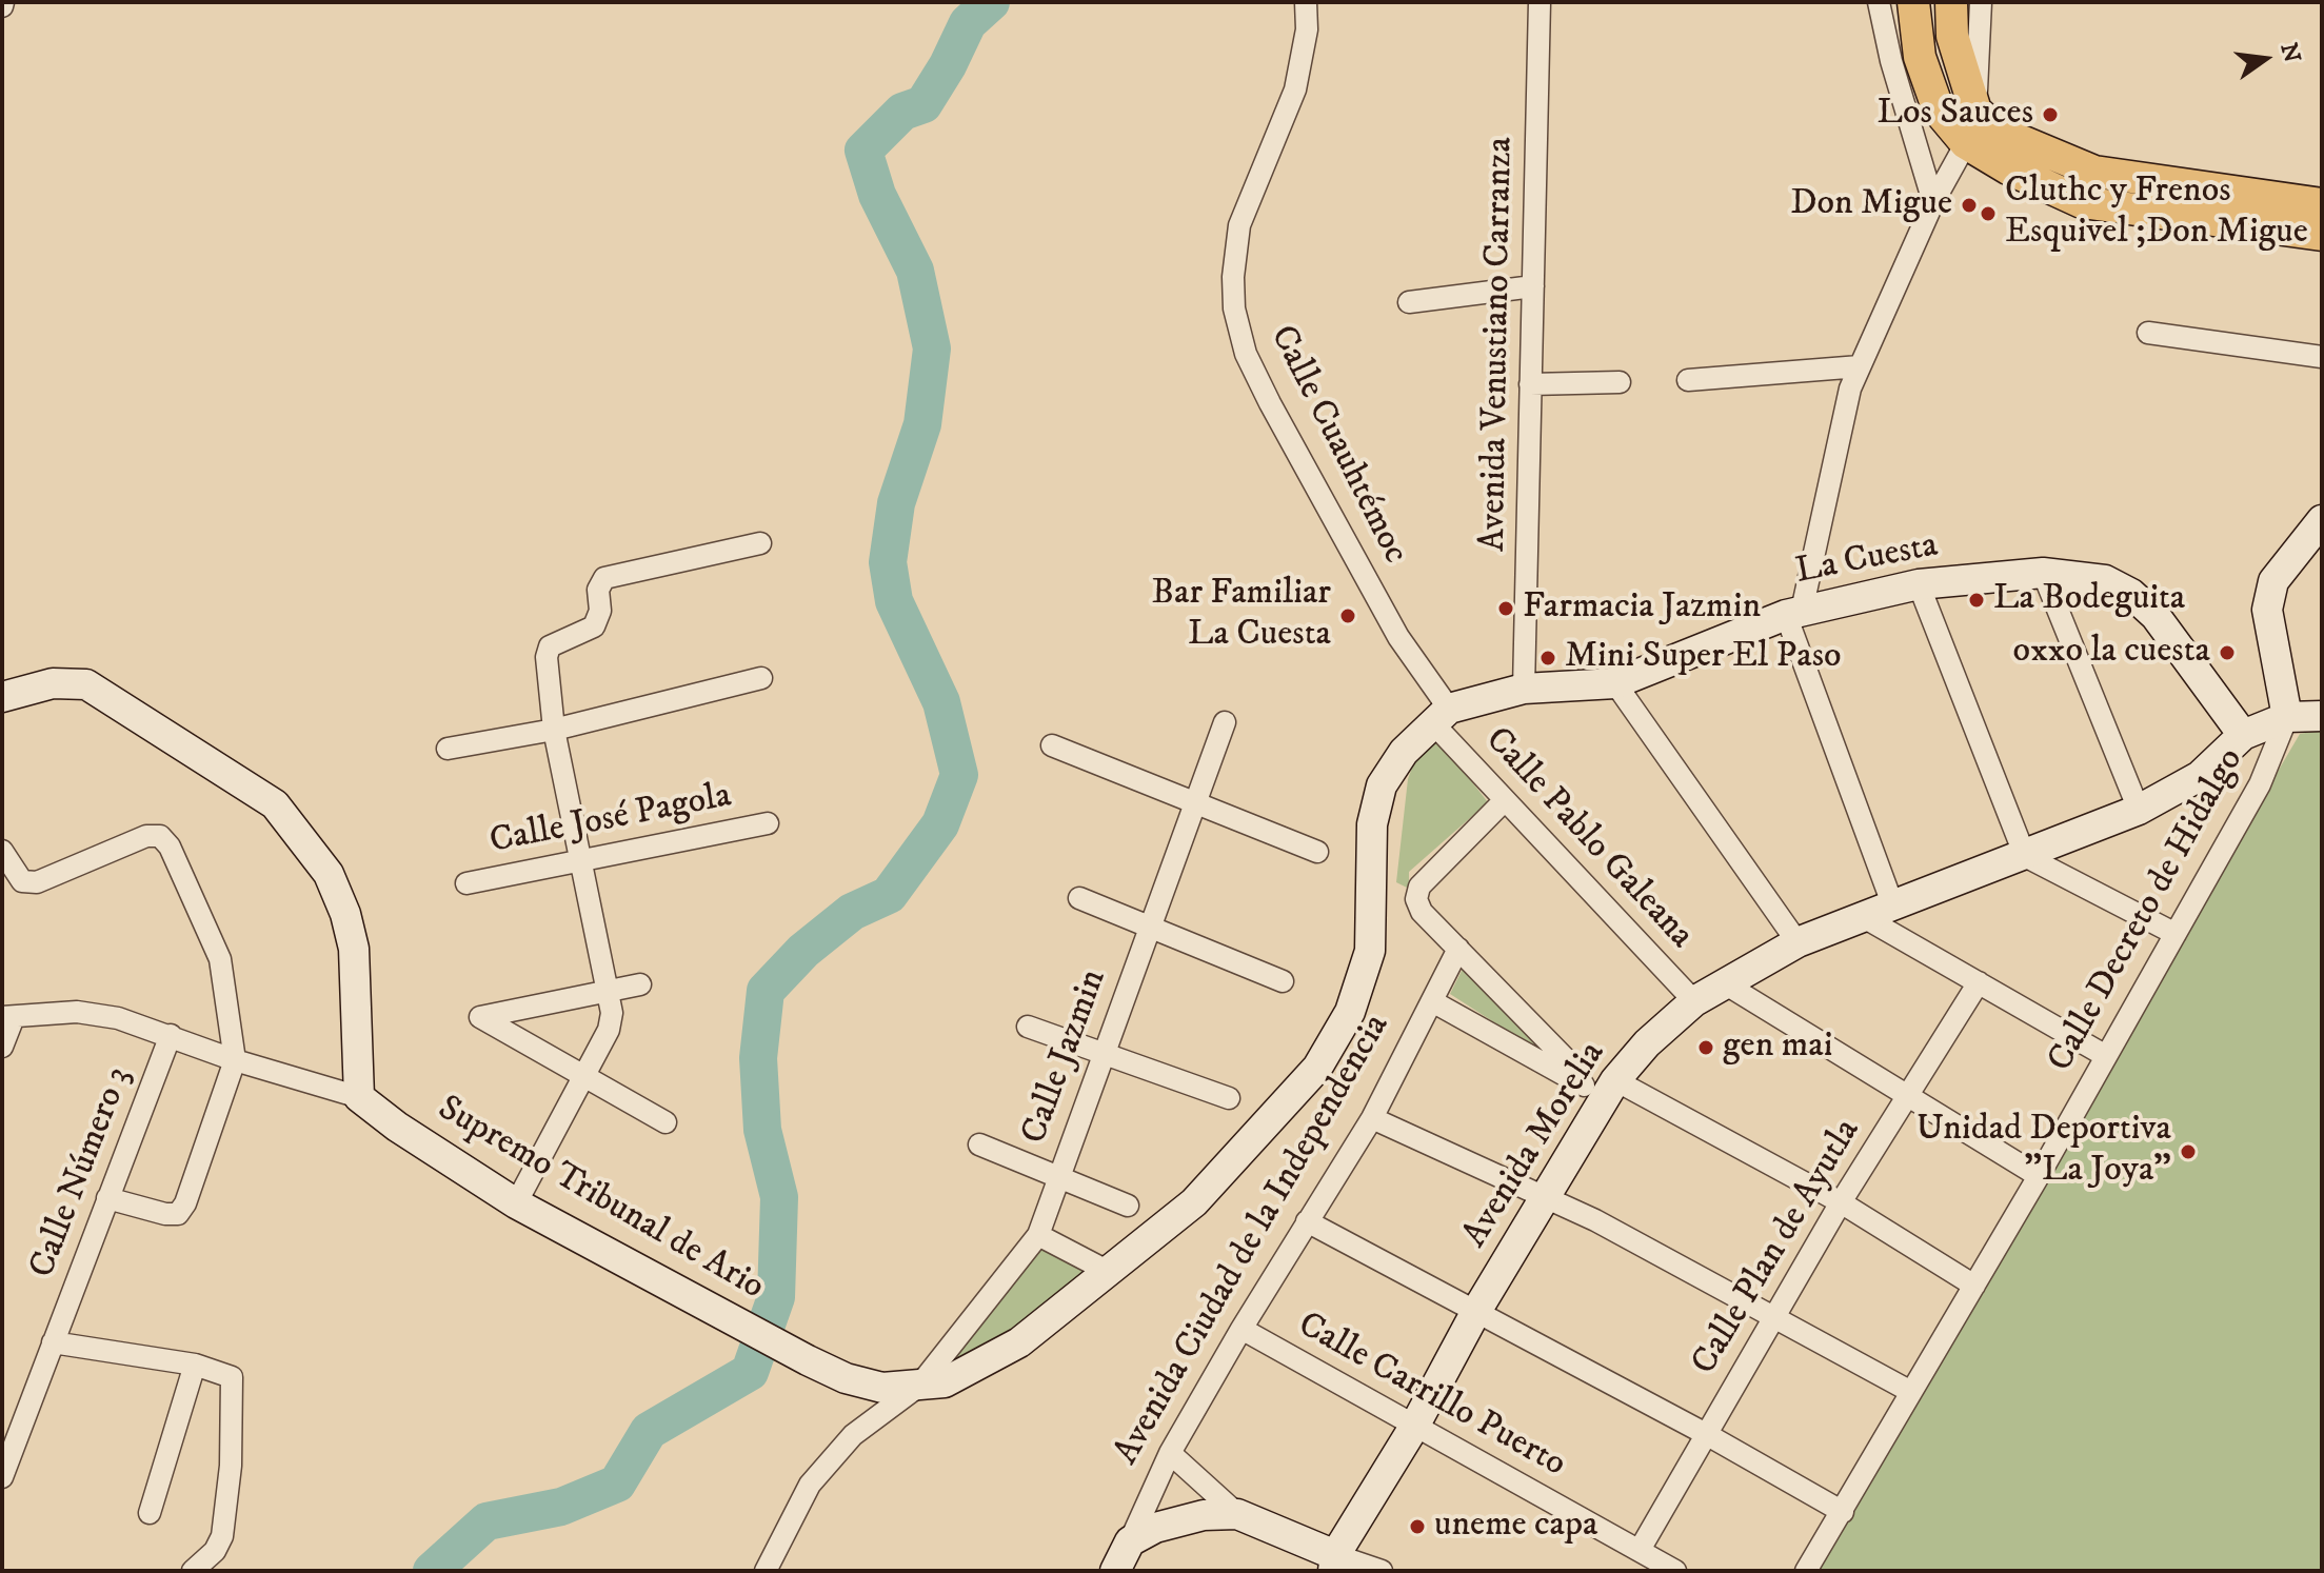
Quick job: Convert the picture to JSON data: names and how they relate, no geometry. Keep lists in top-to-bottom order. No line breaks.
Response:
{"streets":{"street":["Avenida Venustiano Carranza","Calle Cuauhtémoc","La Cuesta","Calle José Pagola","Calle Pablo Galeana","Calle Decreto de Hidalgo","Calle Jazmin","Avenida Morelia","Calle Número 3","Supremo Tribunal de Ario","Avenida Ciudad de la Independencia","Calle Plan de Ayutla","Calle Carrillo Puerto"]},"crossings":[["Avenida Venustiano Carranza","La Cuesta"],["Calle Cuauhtémoc","La Cuesta"],["Calle Cuauhtémoc","Calle Pablo Galeana"],["Calle Cuauhtémoc","Supremo Tribunal de Ario"],["La Cuesta","Calle Pablo Galeana"],["La Cuesta","Avenida Morelia"],["La Cuesta","Supremo Tribunal de Ario"],["Calle Pablo Galeana","Calle Decreto de Hidalgo"],["Calle Pablo Galeana","Avenida Morelia"],["Calle Pablo Galeana","Supremo Tribunal de Ario"],["Calle Pablo Galeana","Calle Plan de Ayutla"],["Calle Jazmin","Supremo Tribunal de Ario"],["Avenida Morelia","Calle Carrillo Puerto"],["Avenida Ciudad de la Independencia","Calle Carrillo Puerto"],["Calle Plan de Ayutla","Calle Carrillo Puerto"]],"places":["Los Sauces","Don Migue","Cluthc y Frenos Esquivel ;Don Migue","La Bodeguita","Farmacia Jazmin","Bar Familiar La Cuesta","oxxo la cuesta","Mini Super El Paso","gen mai","Unidad Deportiva \"La Joya\"","uneme capa"],"north":"right"}
